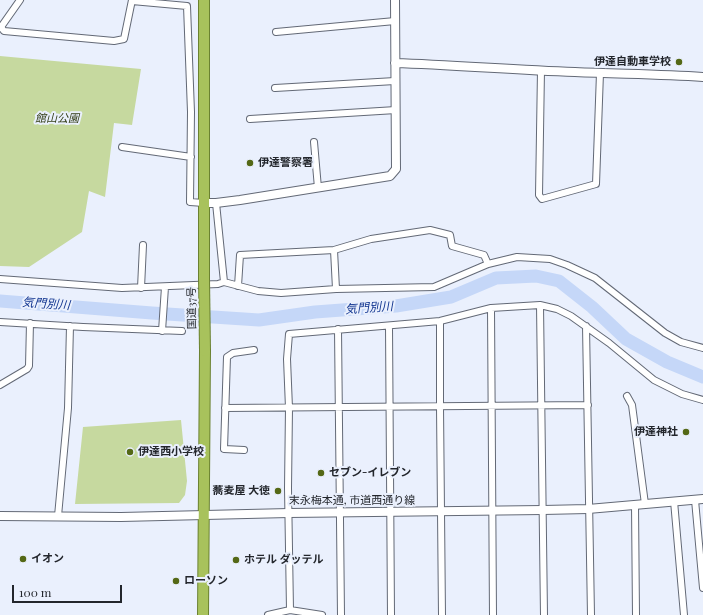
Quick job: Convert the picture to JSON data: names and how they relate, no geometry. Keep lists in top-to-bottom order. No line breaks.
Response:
{"streets":{"highway":["国道37号"],"street":["末永梅本通, 市道西通り線"]},"crossings":[["国道37号","末永梅本通, 市道西通り線"]],"water":["気門別川"],"parks":["館山公園"],"places":["伊達自動車学校","伊達警察署","伊達神社","伊達西小学校","セブン-イレブン","蕎麦屋 大徳","イオン","ホテル ダッテル","ローソン"],"scale_bar":"100 m"}
